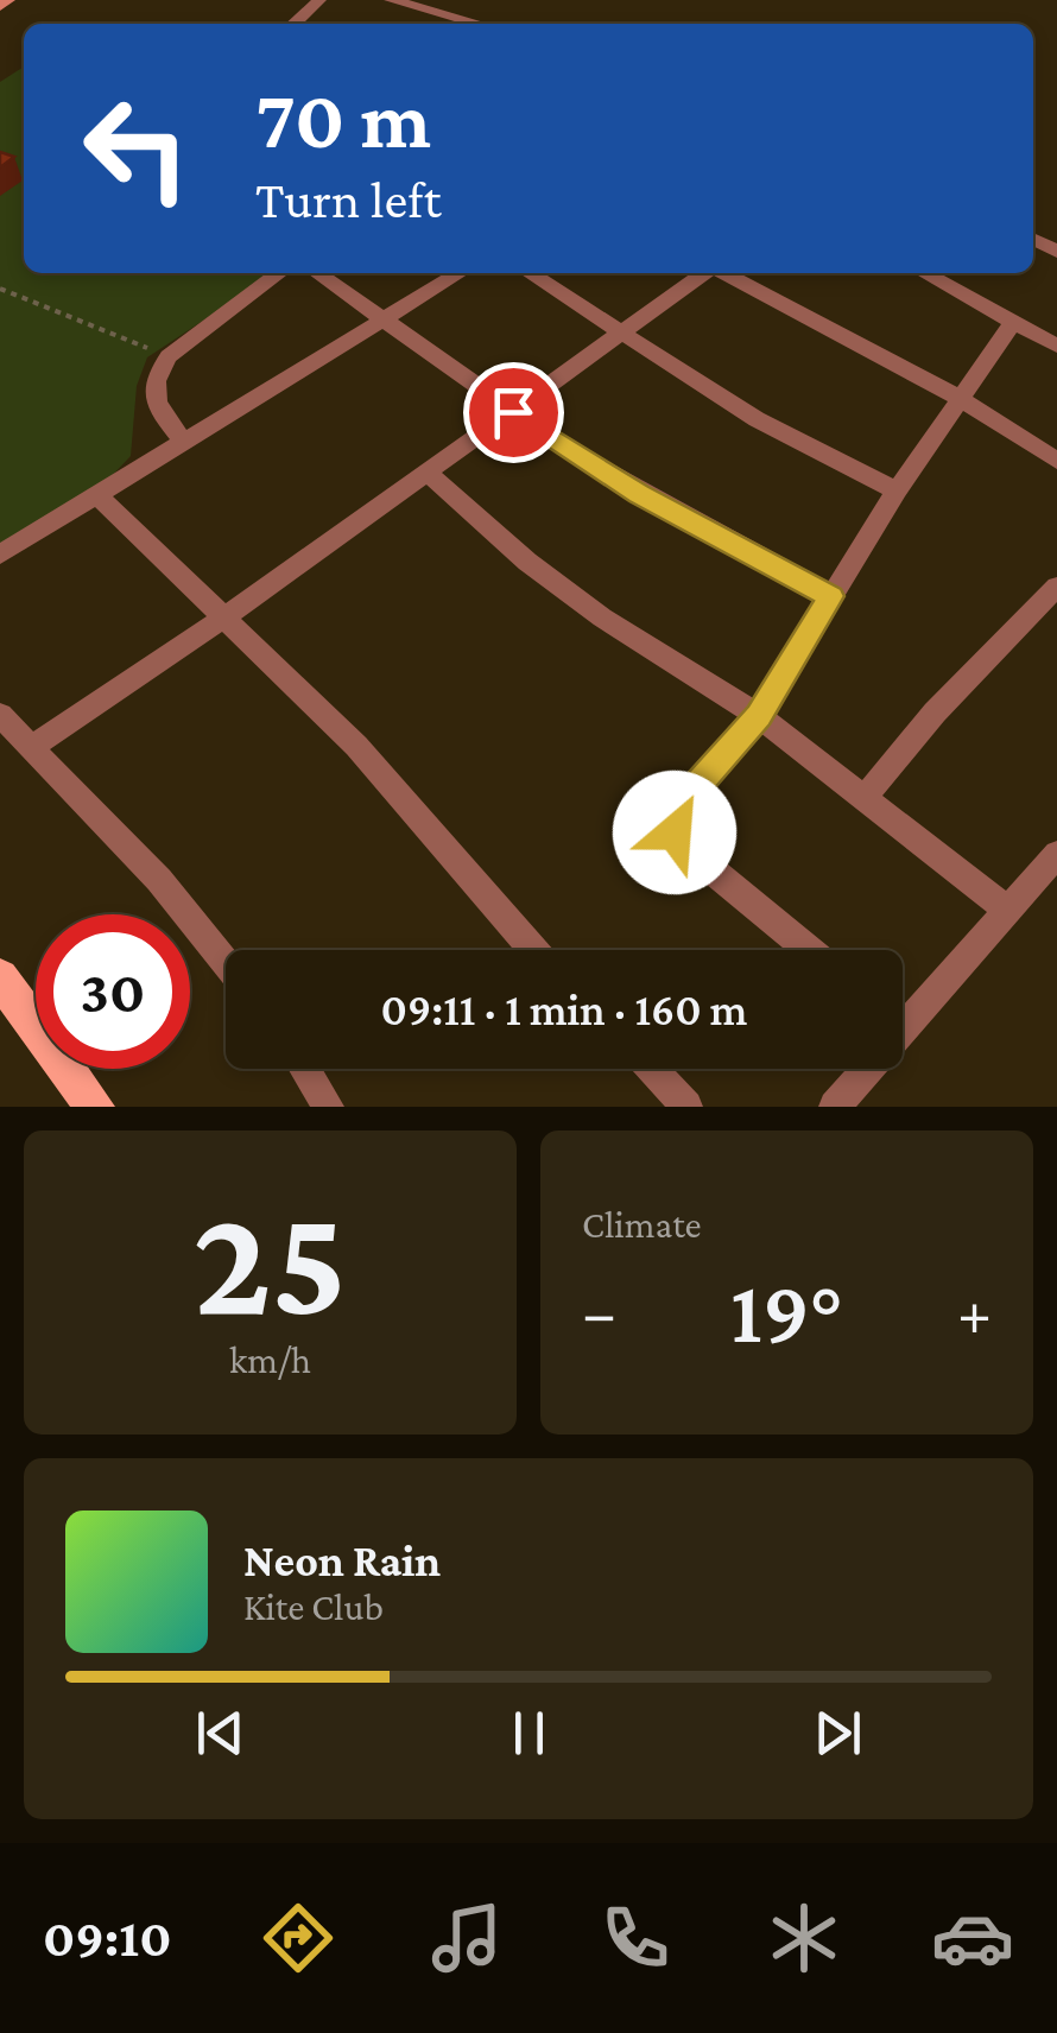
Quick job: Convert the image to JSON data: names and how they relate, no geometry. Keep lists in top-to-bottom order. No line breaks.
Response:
{"page":{"turn":["70 m","Turn left"],"limit":"30","trip":"09:11 · 1 min · 160 m","tile":[["25","km/h"],"Climate"],"heat":["−","19°","+"],"song":["Neon Rain","Kite Club"],"tabs":"09:10"}}
